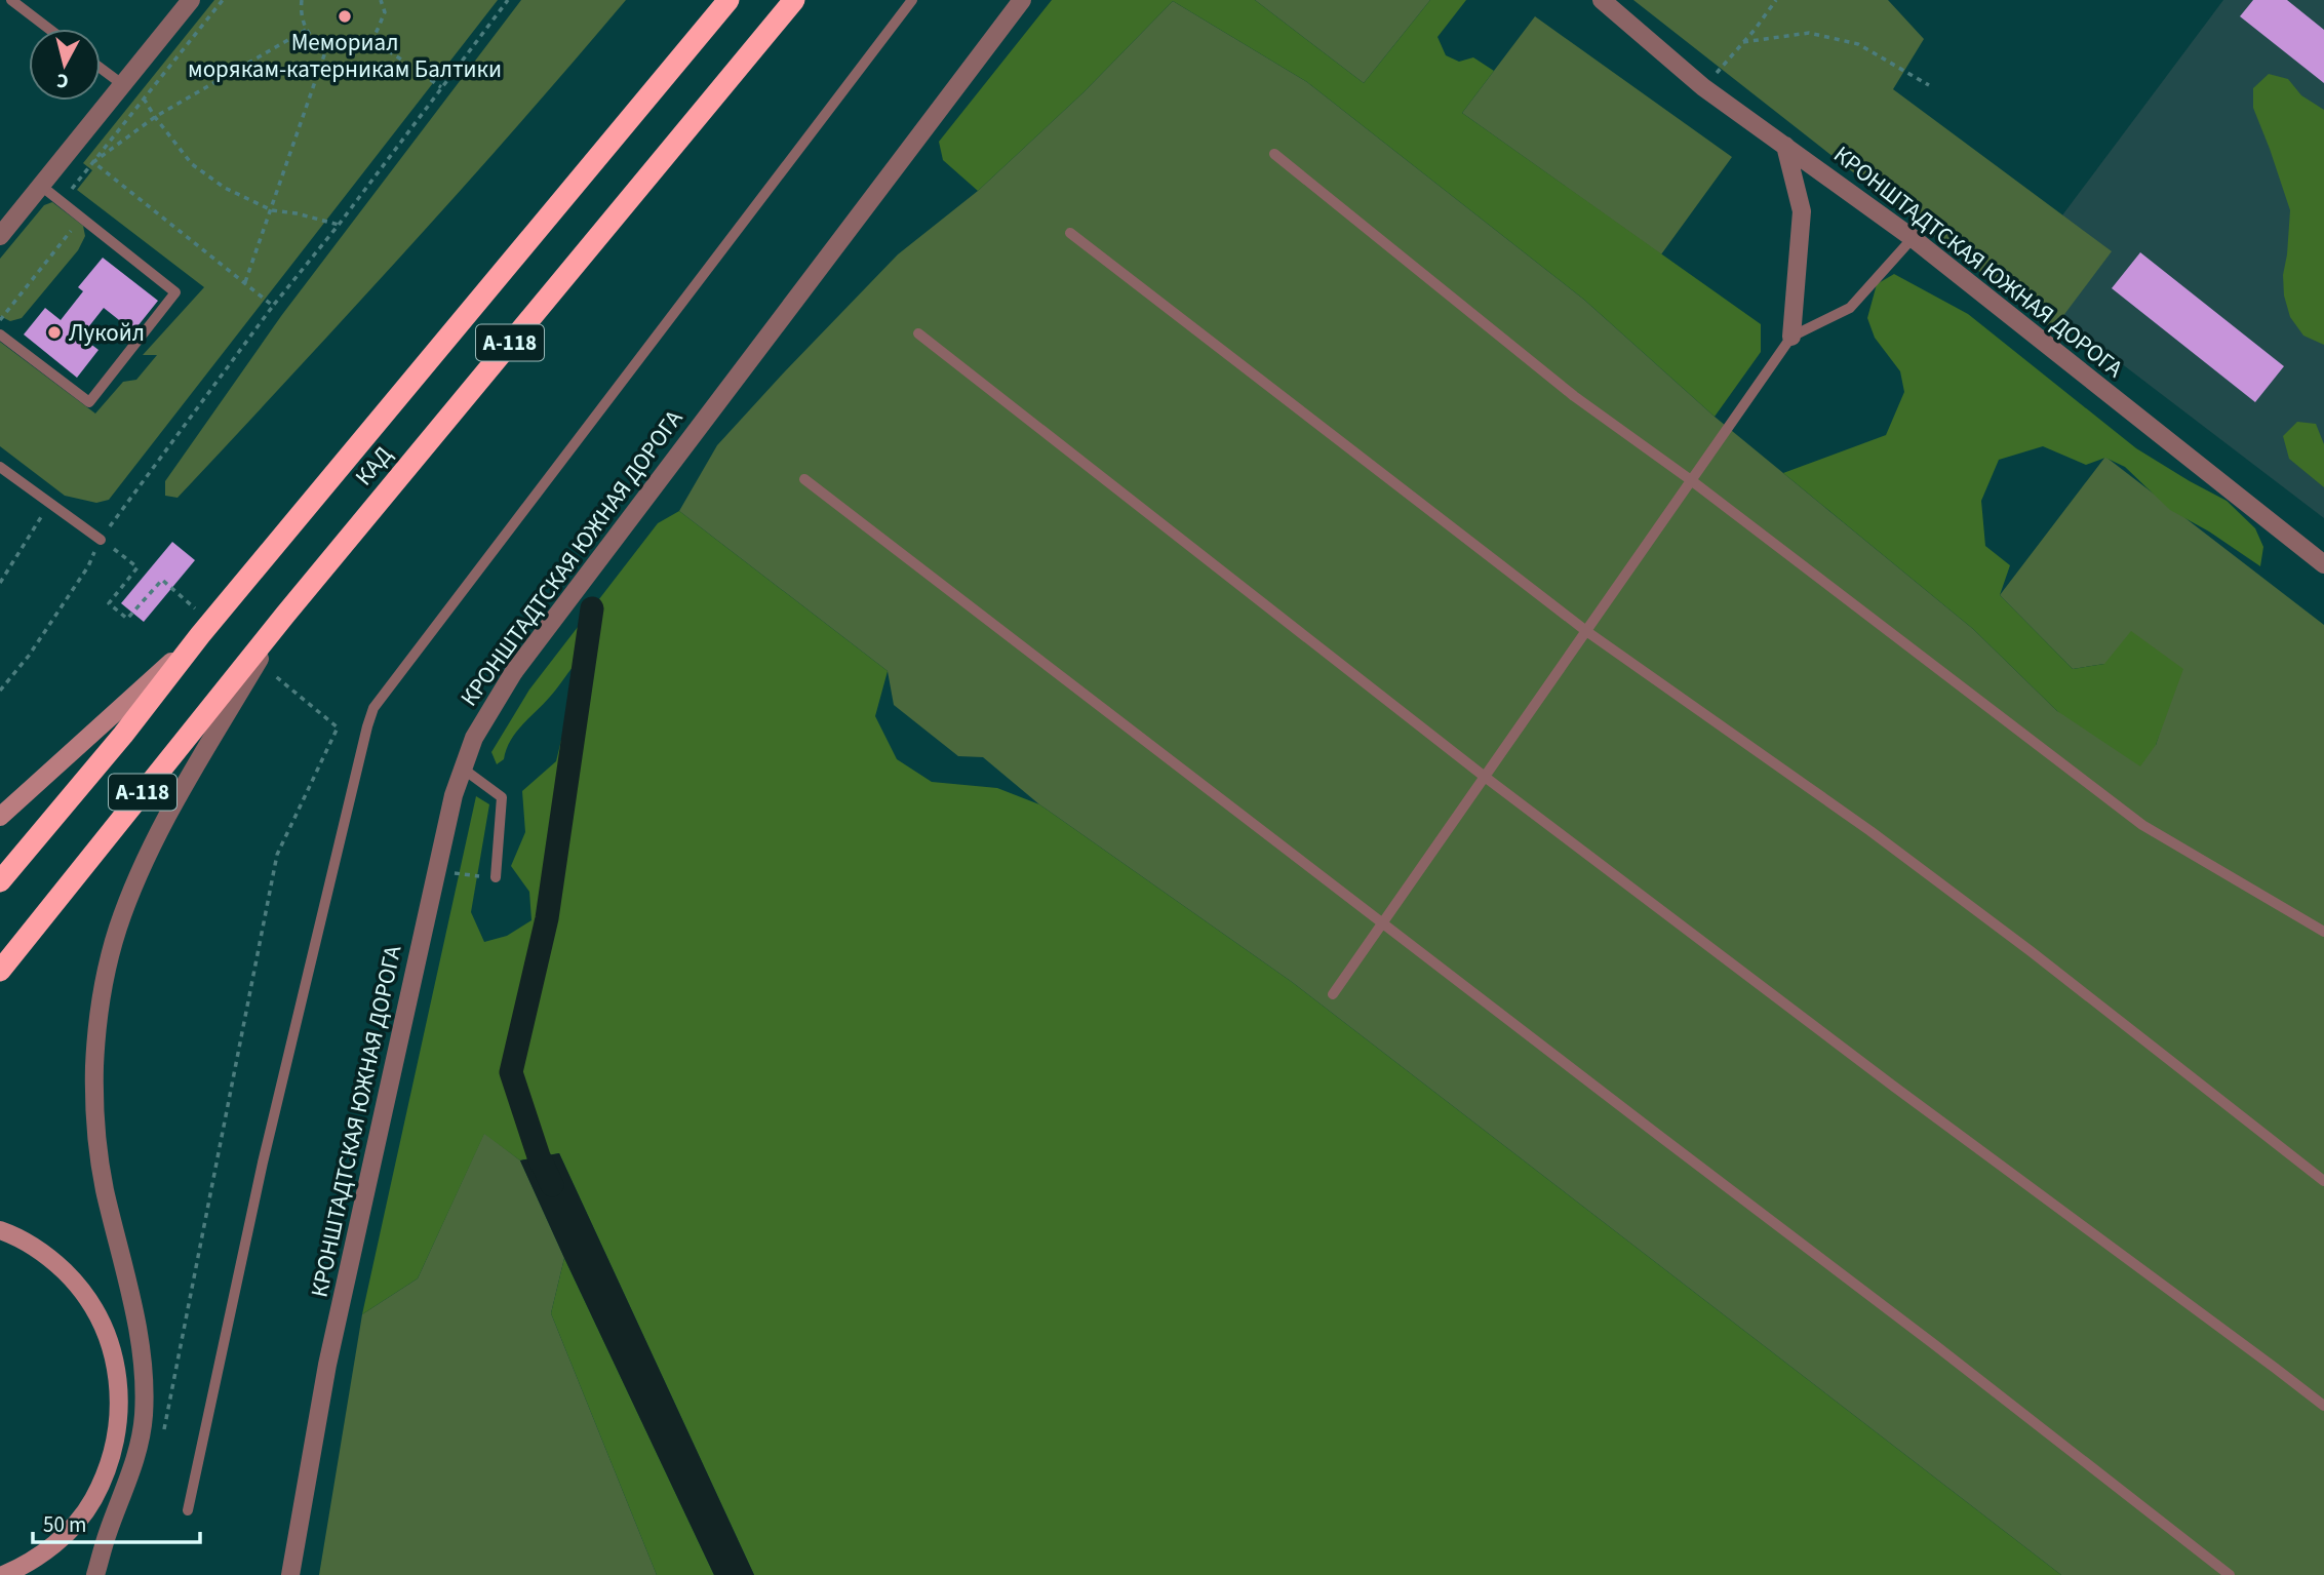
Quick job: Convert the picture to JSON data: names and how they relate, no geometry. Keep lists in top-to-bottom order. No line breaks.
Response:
{"streets":{"highway":["А-118","КАД"],"street":["КРОНШТАДТСКАЯ ЮЖНАЯ ДОРОГА"]},"places":["Мемориал морякам-катерникам Балтики","Лукойл"],"scale_bar":"50 m","north":"bottom"}
